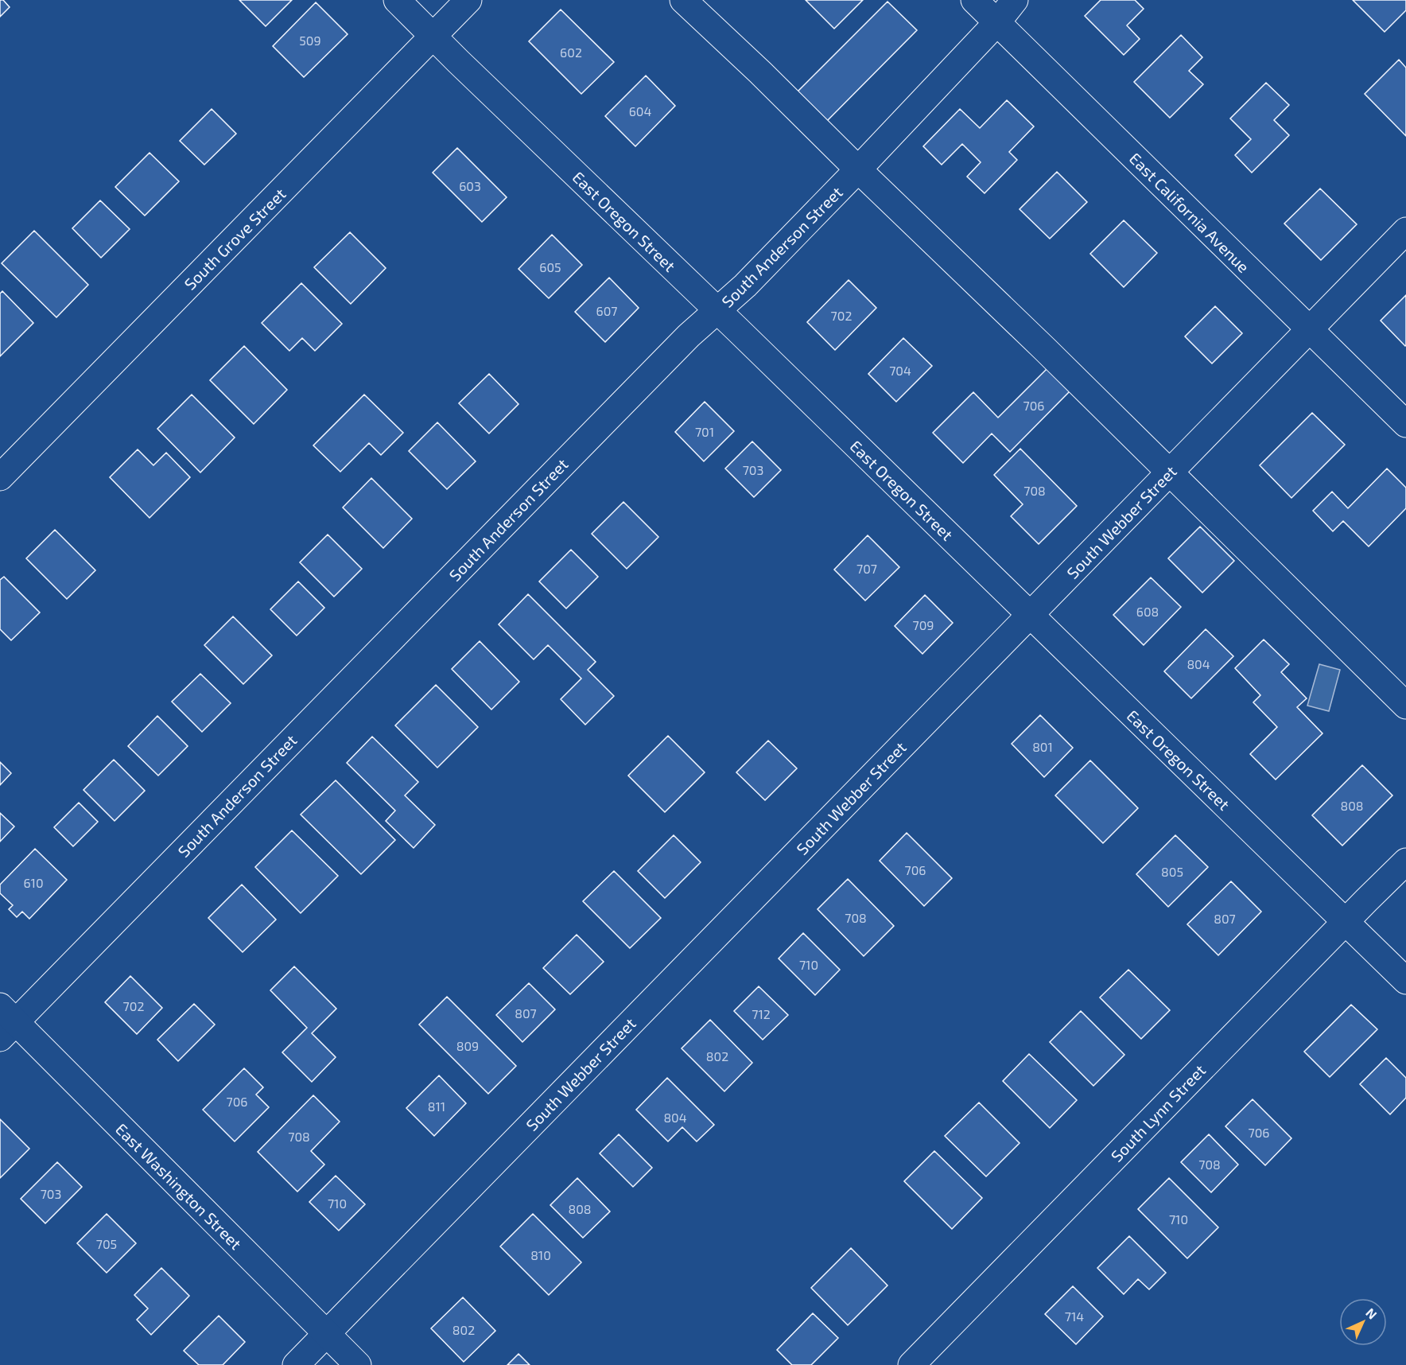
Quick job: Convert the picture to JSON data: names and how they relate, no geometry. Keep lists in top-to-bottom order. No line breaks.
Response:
{"streets":{"street":["East California Avenue","East Oregon Street","South Grove Street","South Anderson Street","South Webber Street","South Lynn Street","East Washington Street"]},"crossings":[["East California Avenue","South Anderson Street"],["East California Avenue","South Webber Street"],["East Oregon Street","South Grove Street"],["East Oregon Street","South Anderson Street"],["East Oregon Street","South Webber Street"],["East Oregon Street","South Lynn Street"],["South Anderson Street","East Washington Street"],["South Webber Street","East Washington Street"]],"house_numbers":["509","602","604","603","605","607","702","704","706","701","703","708","707","608","709","804","801","808","706","805","610","708","807","710","702","807","712","809","802","706","811","804","706","708","708","703","710","808","710","705","810","714","802"],"north":"top right"}
